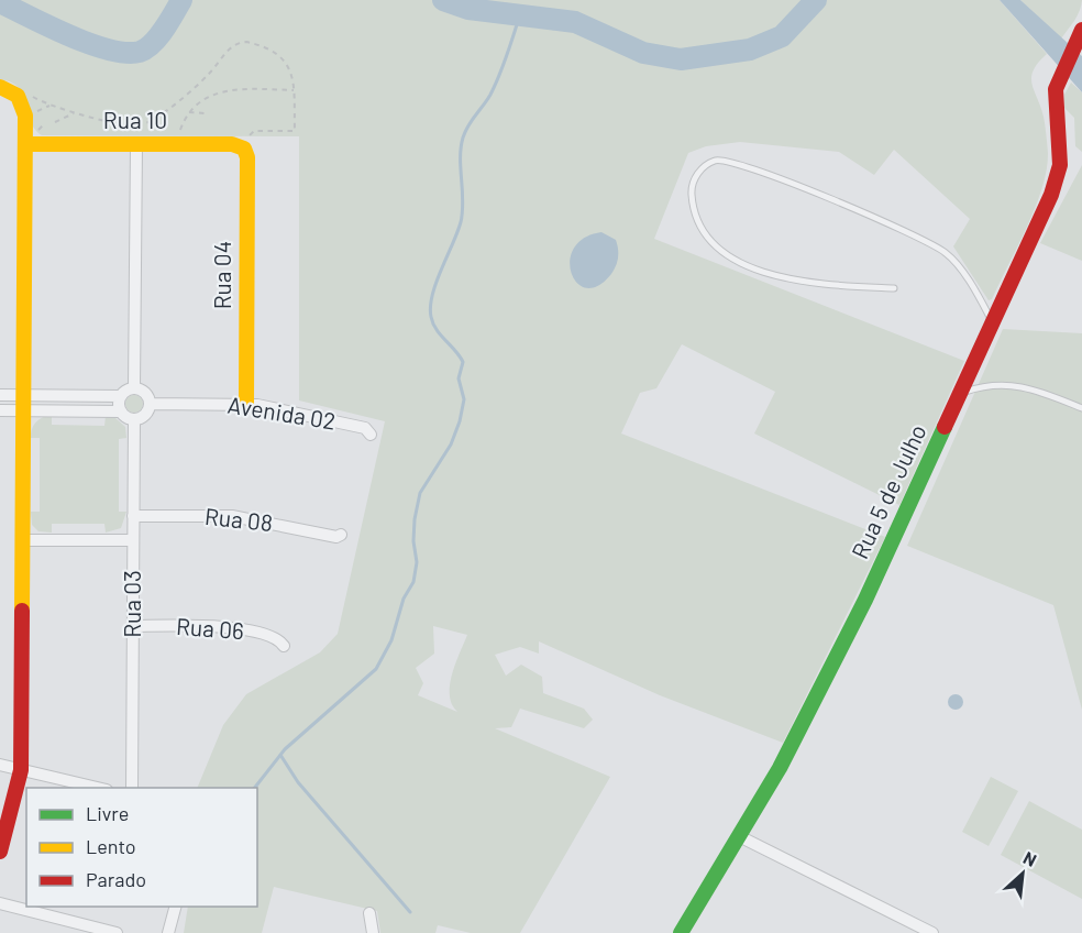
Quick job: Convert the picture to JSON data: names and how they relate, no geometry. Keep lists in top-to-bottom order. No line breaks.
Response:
{"streets":{"street":["Rua 10","Rua 04","Avenida 02","Rua 5 de Julho","Rua 08","Rua 03","Rua 06"]},"crossings":[["Rua 10","Rua 04"],["Rua 04","Avenida 02"],["Avenida 02","Rua 03"],["Rua 08","Rua 03"],["Rua 03","Rua 06"]],"legend":["Livre","Lento","Parado"],"north":"top right"}
